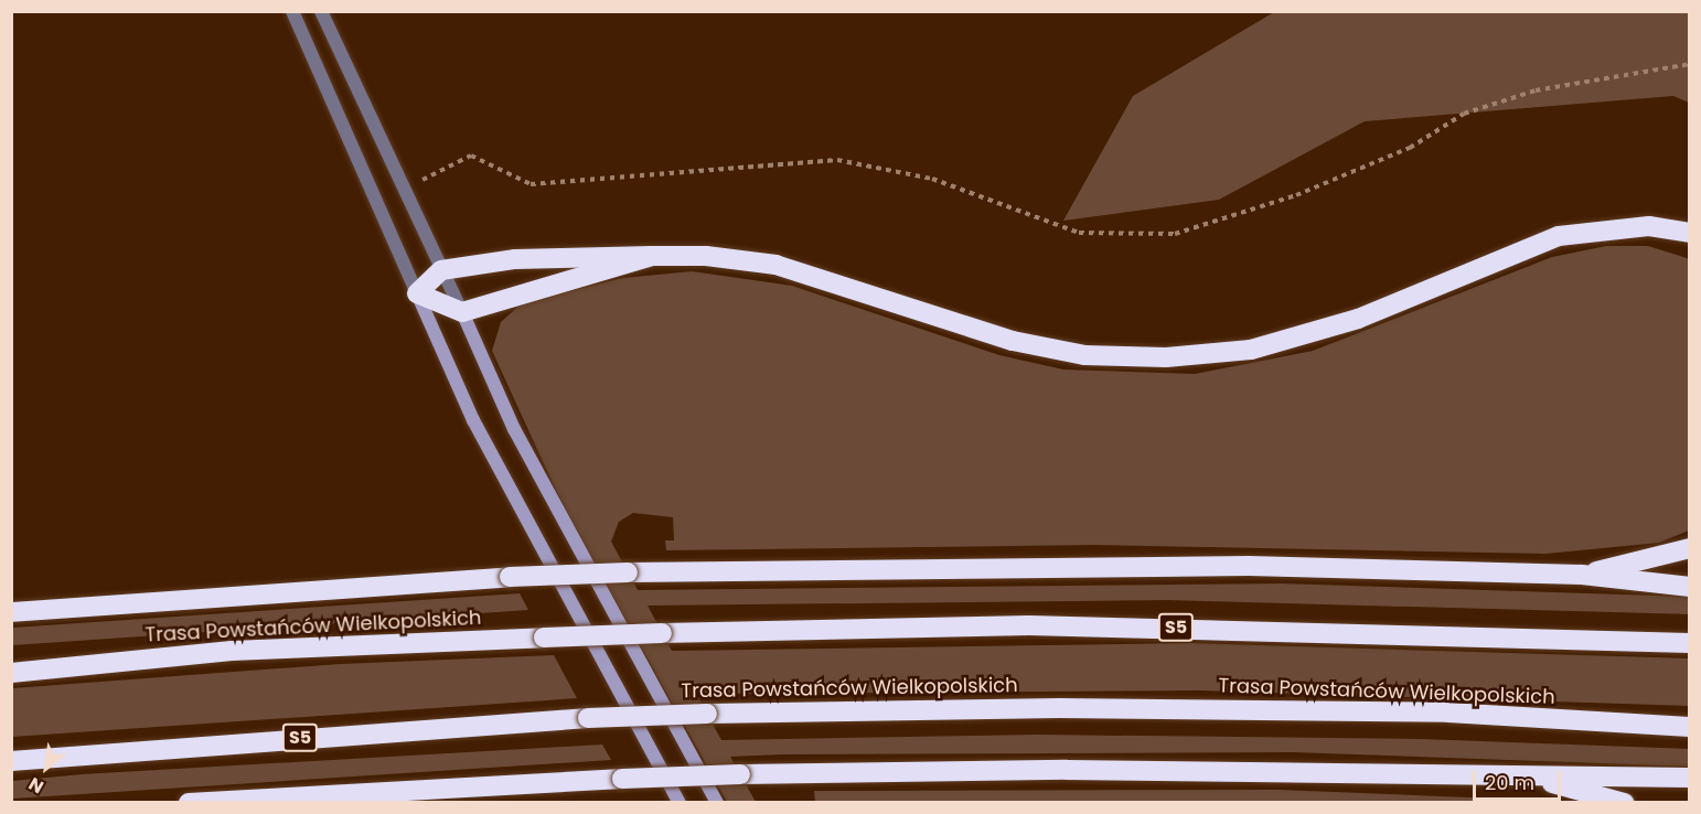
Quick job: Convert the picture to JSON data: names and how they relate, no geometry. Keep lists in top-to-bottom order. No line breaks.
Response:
{"streets":{"highway":["Trasa Powstańców Wielkopolskich","S5"]},"scale_bar":"20 m","north":"bottom left"}
